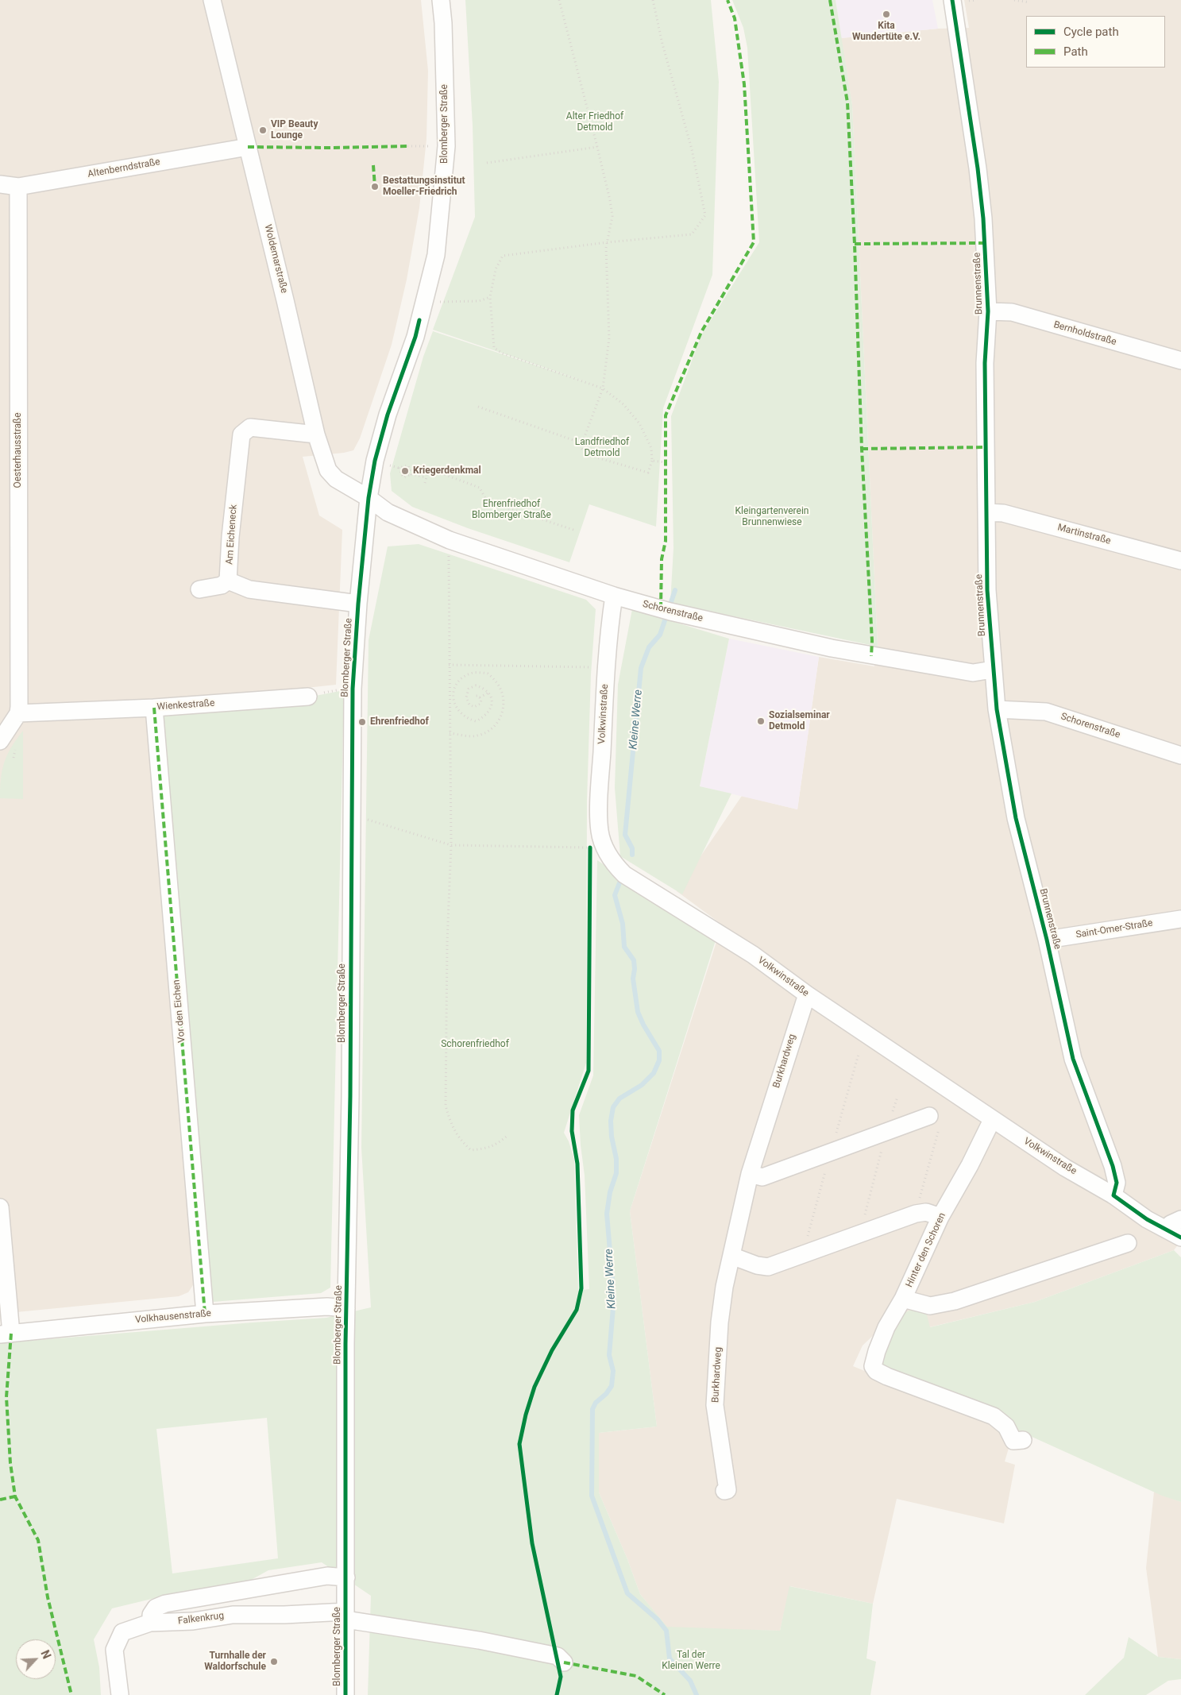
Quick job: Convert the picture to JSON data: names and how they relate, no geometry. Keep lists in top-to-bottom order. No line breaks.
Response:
{"streets":{"street":["Blomberger Straße","Altenberndstraße","Woldemarstraße","Brunnenstraße","Bernholdstraße","Oesterhausstraße","Am Eicheneck","Martinstraße","Schorenstraße","Wienkestraße","Volkwinstraße","Saint-Omer-Straße","Vor den Eichen","Burkhardweg","Hinter den Schoren","Volkhausenstraße","Falkenkrug"]},"crossings":[["Blomberger Straße","Woldemarstraße"],["Blomberger Straße","Schorenstraße"],["Blomberger Straße","Volkhausenstraße"],["Blomberger Straße","Falkenkrug"],["Altenberndstraße","Woldemarstraße"],["Altenberndstraße","Oesterhausstraße"],["Woldemarstraße","Am Eicheneck"],["Woldemarstraße","Schorenstraße"],["Brunnenstraße","Bernholdstraße"],["Brunnenstraße","Martinstraße"],["Brunnenstraße","Schorenstraße"],["Brunnenstraße","Volkwinstraße"],["Brunnenstraße","Saint-Omer-Straße"],["Oesterhausstraße","Wienkestraße"],["Schorenstraße","Volkwinstraße"],["Wienkestraße","Vor den Eichen"],["Volkwinstraße","Burkhardweg"],["Volkwinstraße","Hinter den Schoren"],["Vor den Eichen","Volkhausenstraße"]],"water":["Kleine Werre"],"parks":["Alter Friedhof Detmold","Landfriedhof Detmold","Ehrenfriedhof Blomberger Straße","Kleingartenverein Brunnenwiese","Schorenfriedhof","Tal der Kleinen Werre"],"places":["Kita Wundertüte e.V.","VIP Beauty Lounge","Bestattungsinstitut Moeller-Friedrich","Kriegerdenkmal","Sozialseminar Detmold","Ehrenfriedhof","Turnhalle der Waldorfschule"],"legend":["Cycle path","Path"],"north":"top right"}
